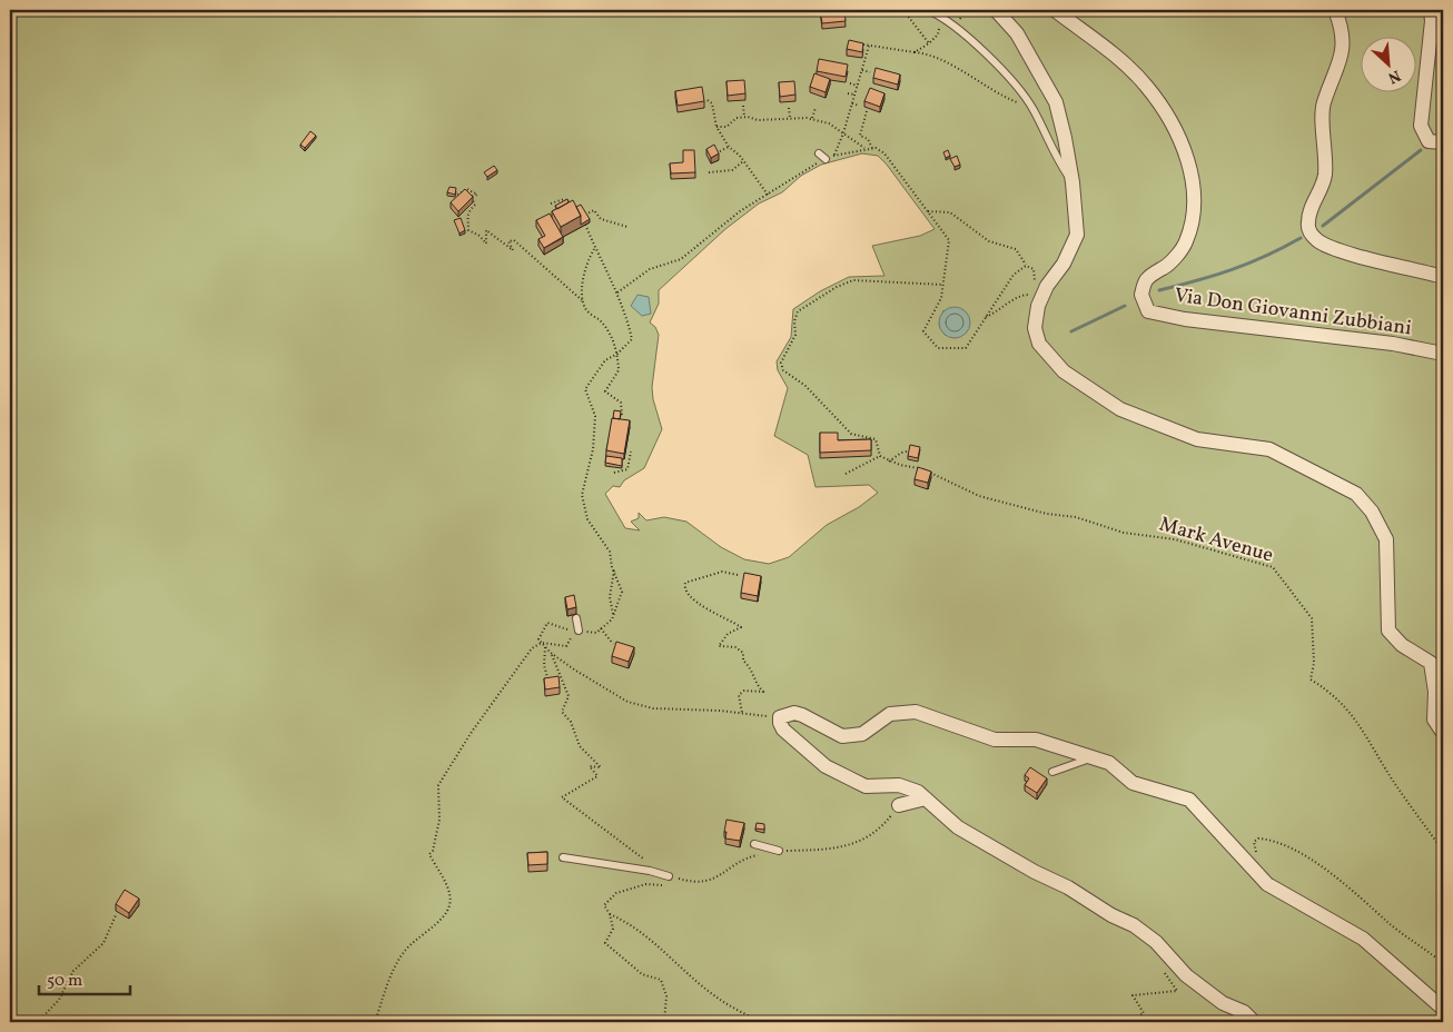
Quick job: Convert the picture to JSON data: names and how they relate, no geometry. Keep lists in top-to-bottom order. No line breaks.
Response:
{"streets":{"street":["Via Don Giovanni Zubbiani"],"path":["Mark Avenue"]},"scale_bar":"50 m","north":"bottom right"}
